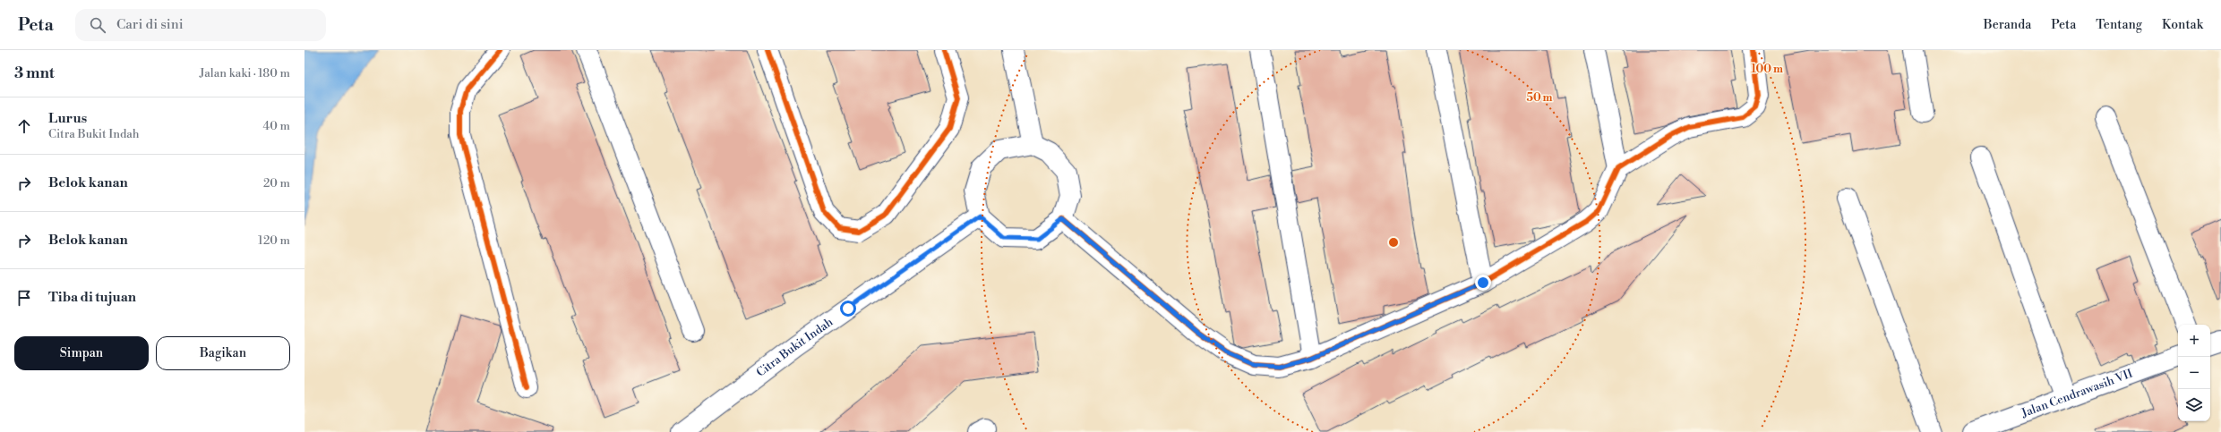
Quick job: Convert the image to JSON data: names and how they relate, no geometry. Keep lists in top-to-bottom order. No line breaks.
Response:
{"streets":{"street":["Citra Bukit Indah","Jalan Cendrawasih VII"]},"page":{"header":"Peta","search":"Cari di sini","nav":["Beranda","Peta","Tentang","Kontak"],"heading":["3 mnt","Jalan kaki · 180 m"],"list":[["Lurus","Citra Bukit Indah","40 m"],["Belok kanan","20 m"],["Belok kanan","120 m"],"Tiba di tujuan"],"map_buttons":["+","−"],"buttons":["Simpan","Bagikan"]},"rings":["100 m","50 m"]}
